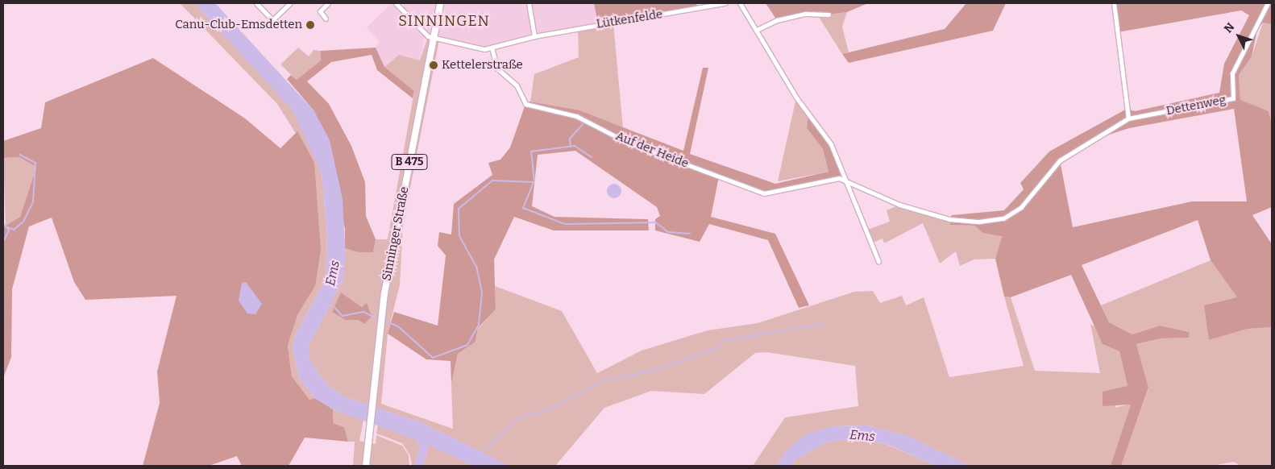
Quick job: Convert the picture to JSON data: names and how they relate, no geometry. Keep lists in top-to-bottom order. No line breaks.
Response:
{"streets":{"main road":["B 475","Sinninger Straße"],"street":["Lütkenfelde","Dettenweg","Auf der Heide"]},"crossings":[["Lütkenfelde","Auf der Heide"],["Lütkenfelde","Sinninger Straße"]],"districts":["SINNINGEN"],"water":["Ems"],"places":["Canu-Club-Emsdetten","Kettelerstraße"],"north":"top left"}
